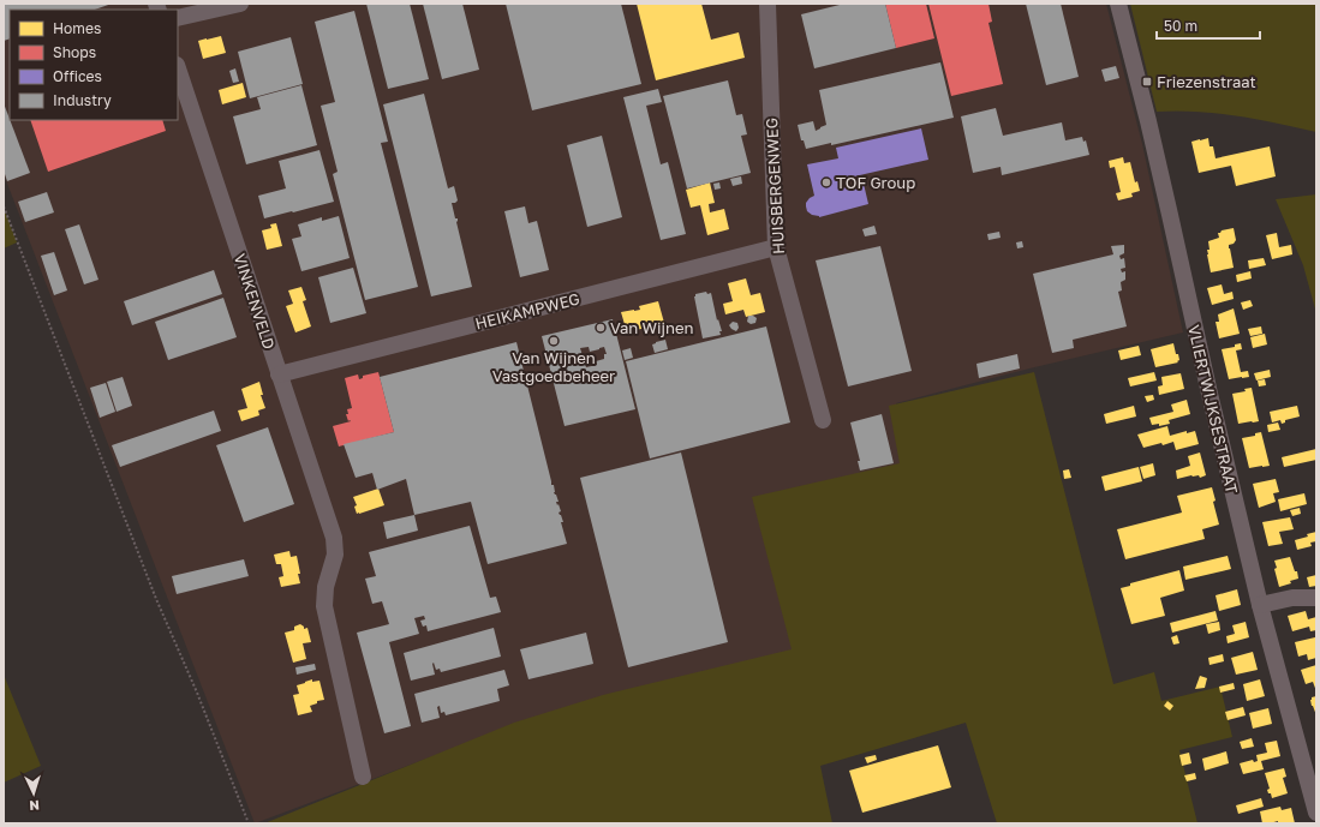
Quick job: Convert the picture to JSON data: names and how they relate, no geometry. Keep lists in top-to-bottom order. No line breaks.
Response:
{"streets":{"street":["HUISBERGENWEG","VINKENVELD","HEIKAMPWEG","VLIERTWIJKSESTRAAT"]},"crossings":[["HUISBERGENWEG","HEIKAMPWEG"],["VINKENVELD","HEIKAMPWEG"]],"places":{"transit":["Friezenstraat"],"other":["TOF Group","Van Wijnen","Van Wijnen Vastgoedbeheer"]},"legend":["Homes","Shops","Offices","Industry"],"scale_bar":"50 m","north":"bottom"}
